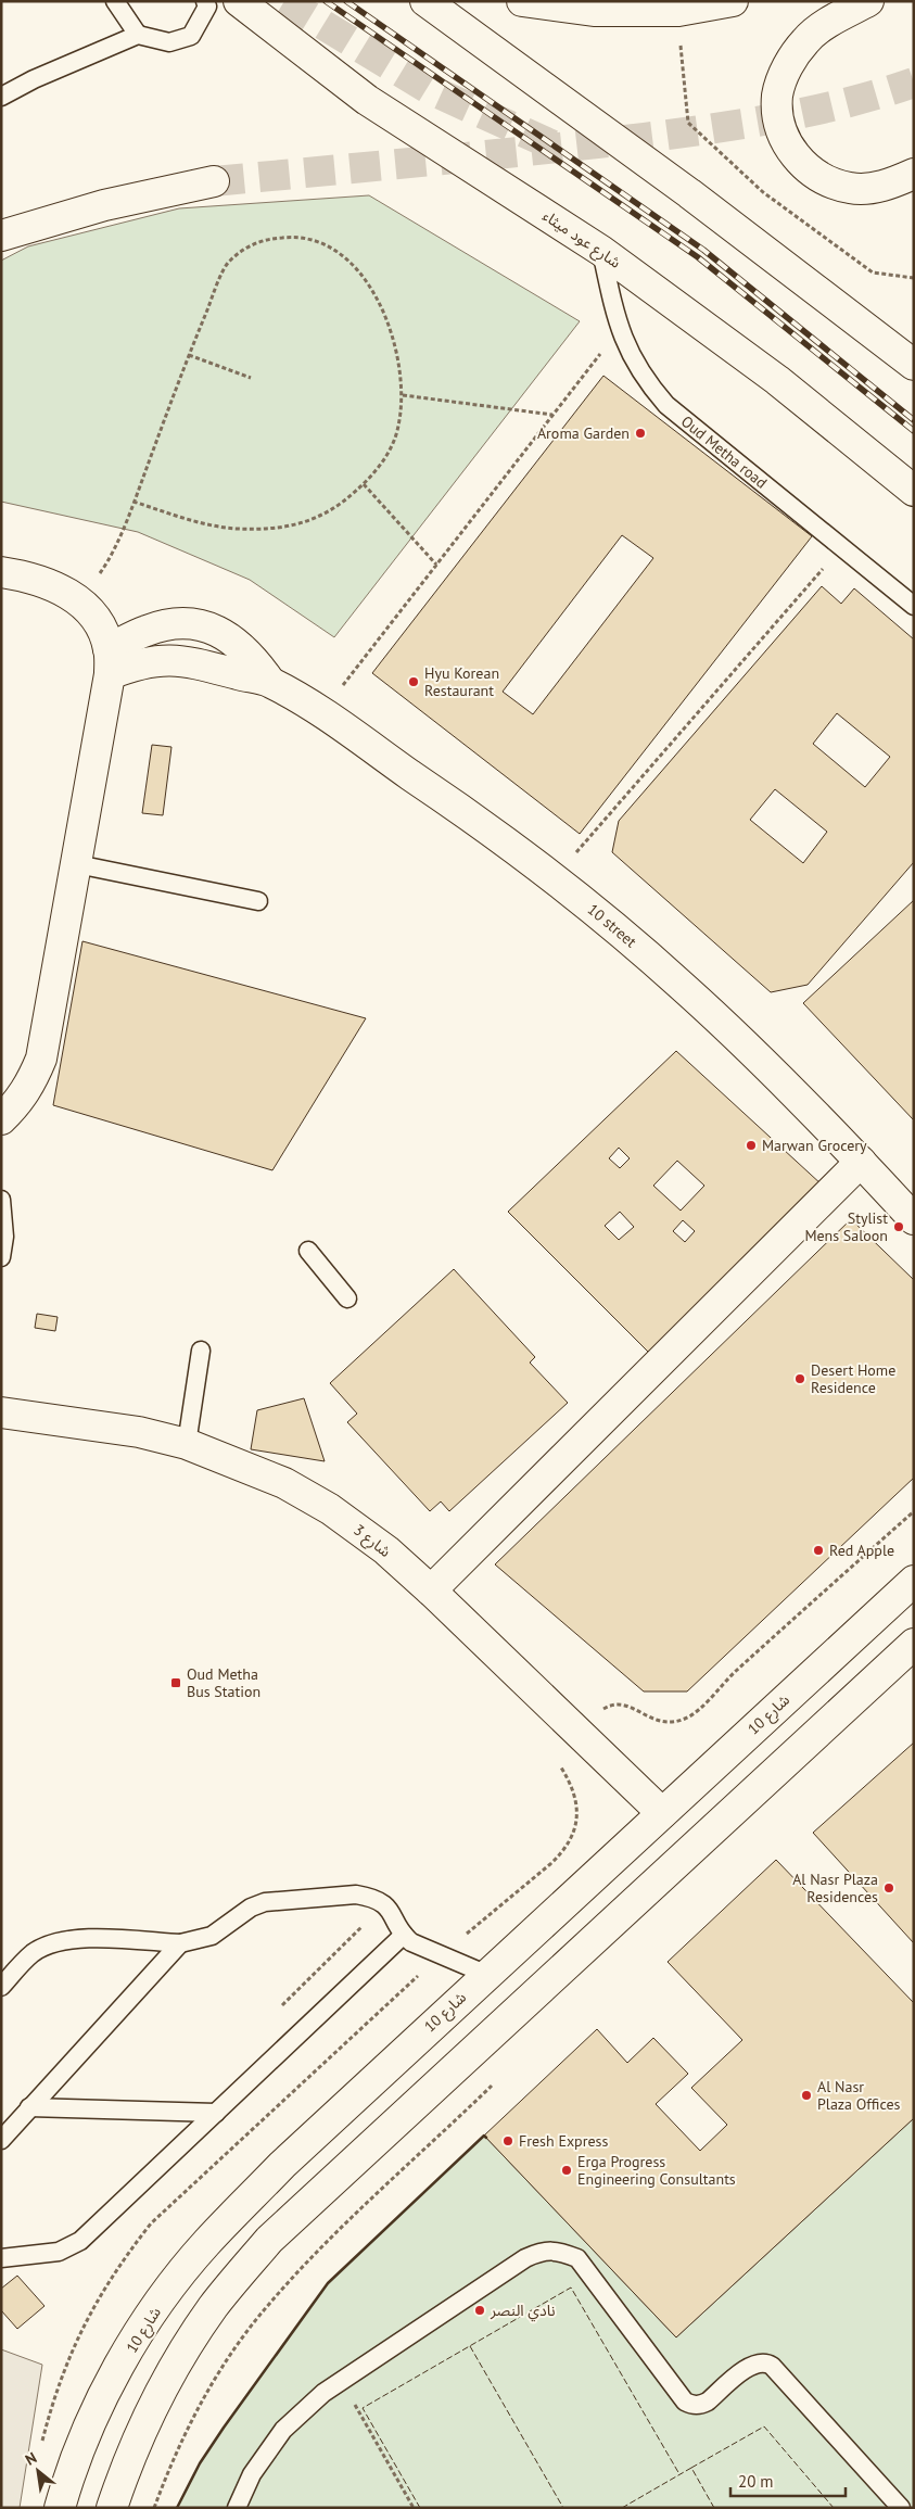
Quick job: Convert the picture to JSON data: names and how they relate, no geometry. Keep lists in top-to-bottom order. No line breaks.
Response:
{"streets":{"main road":["شارع عود ميثاء","10 street","شارع 3","شارع 10"],"lane":["Oud Metha road"]},"crossings":[["شارع عود ميثاء","Oud Metha road"],["شارع 3","شارع 10"]],"places":{"other":["Aroma Garden","Hyu Korean Restaurant","Marwan Grocery","Stylist Mens Saloon","Desert Home Residence","Red Apple","Al Nasr Plaza Residences","Al Nasr Plaza Offices","Fresh Express","Erga Progress Engineering Consultants","نادي النصر"],"transit":["Oud Metha Bus Station"]},"scale_bar":"20 m","north":"top left"}
